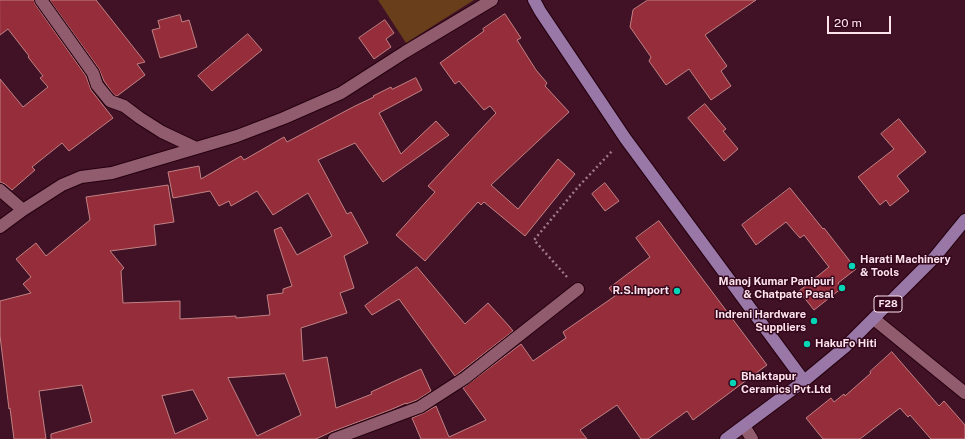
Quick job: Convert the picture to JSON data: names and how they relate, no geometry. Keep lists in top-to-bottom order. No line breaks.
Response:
{"streets":{"main road":["F28"]},"places":["Harati Machinery & Tools","Manoj Kumar Panipuri & Chatpate Pasal","R.S.Import","Indreni Hardware Suppliers","HakuFo Hiti","Bhaktapur Ceramics Pvt.Ltd"],"scale_bar":"20 m"}
